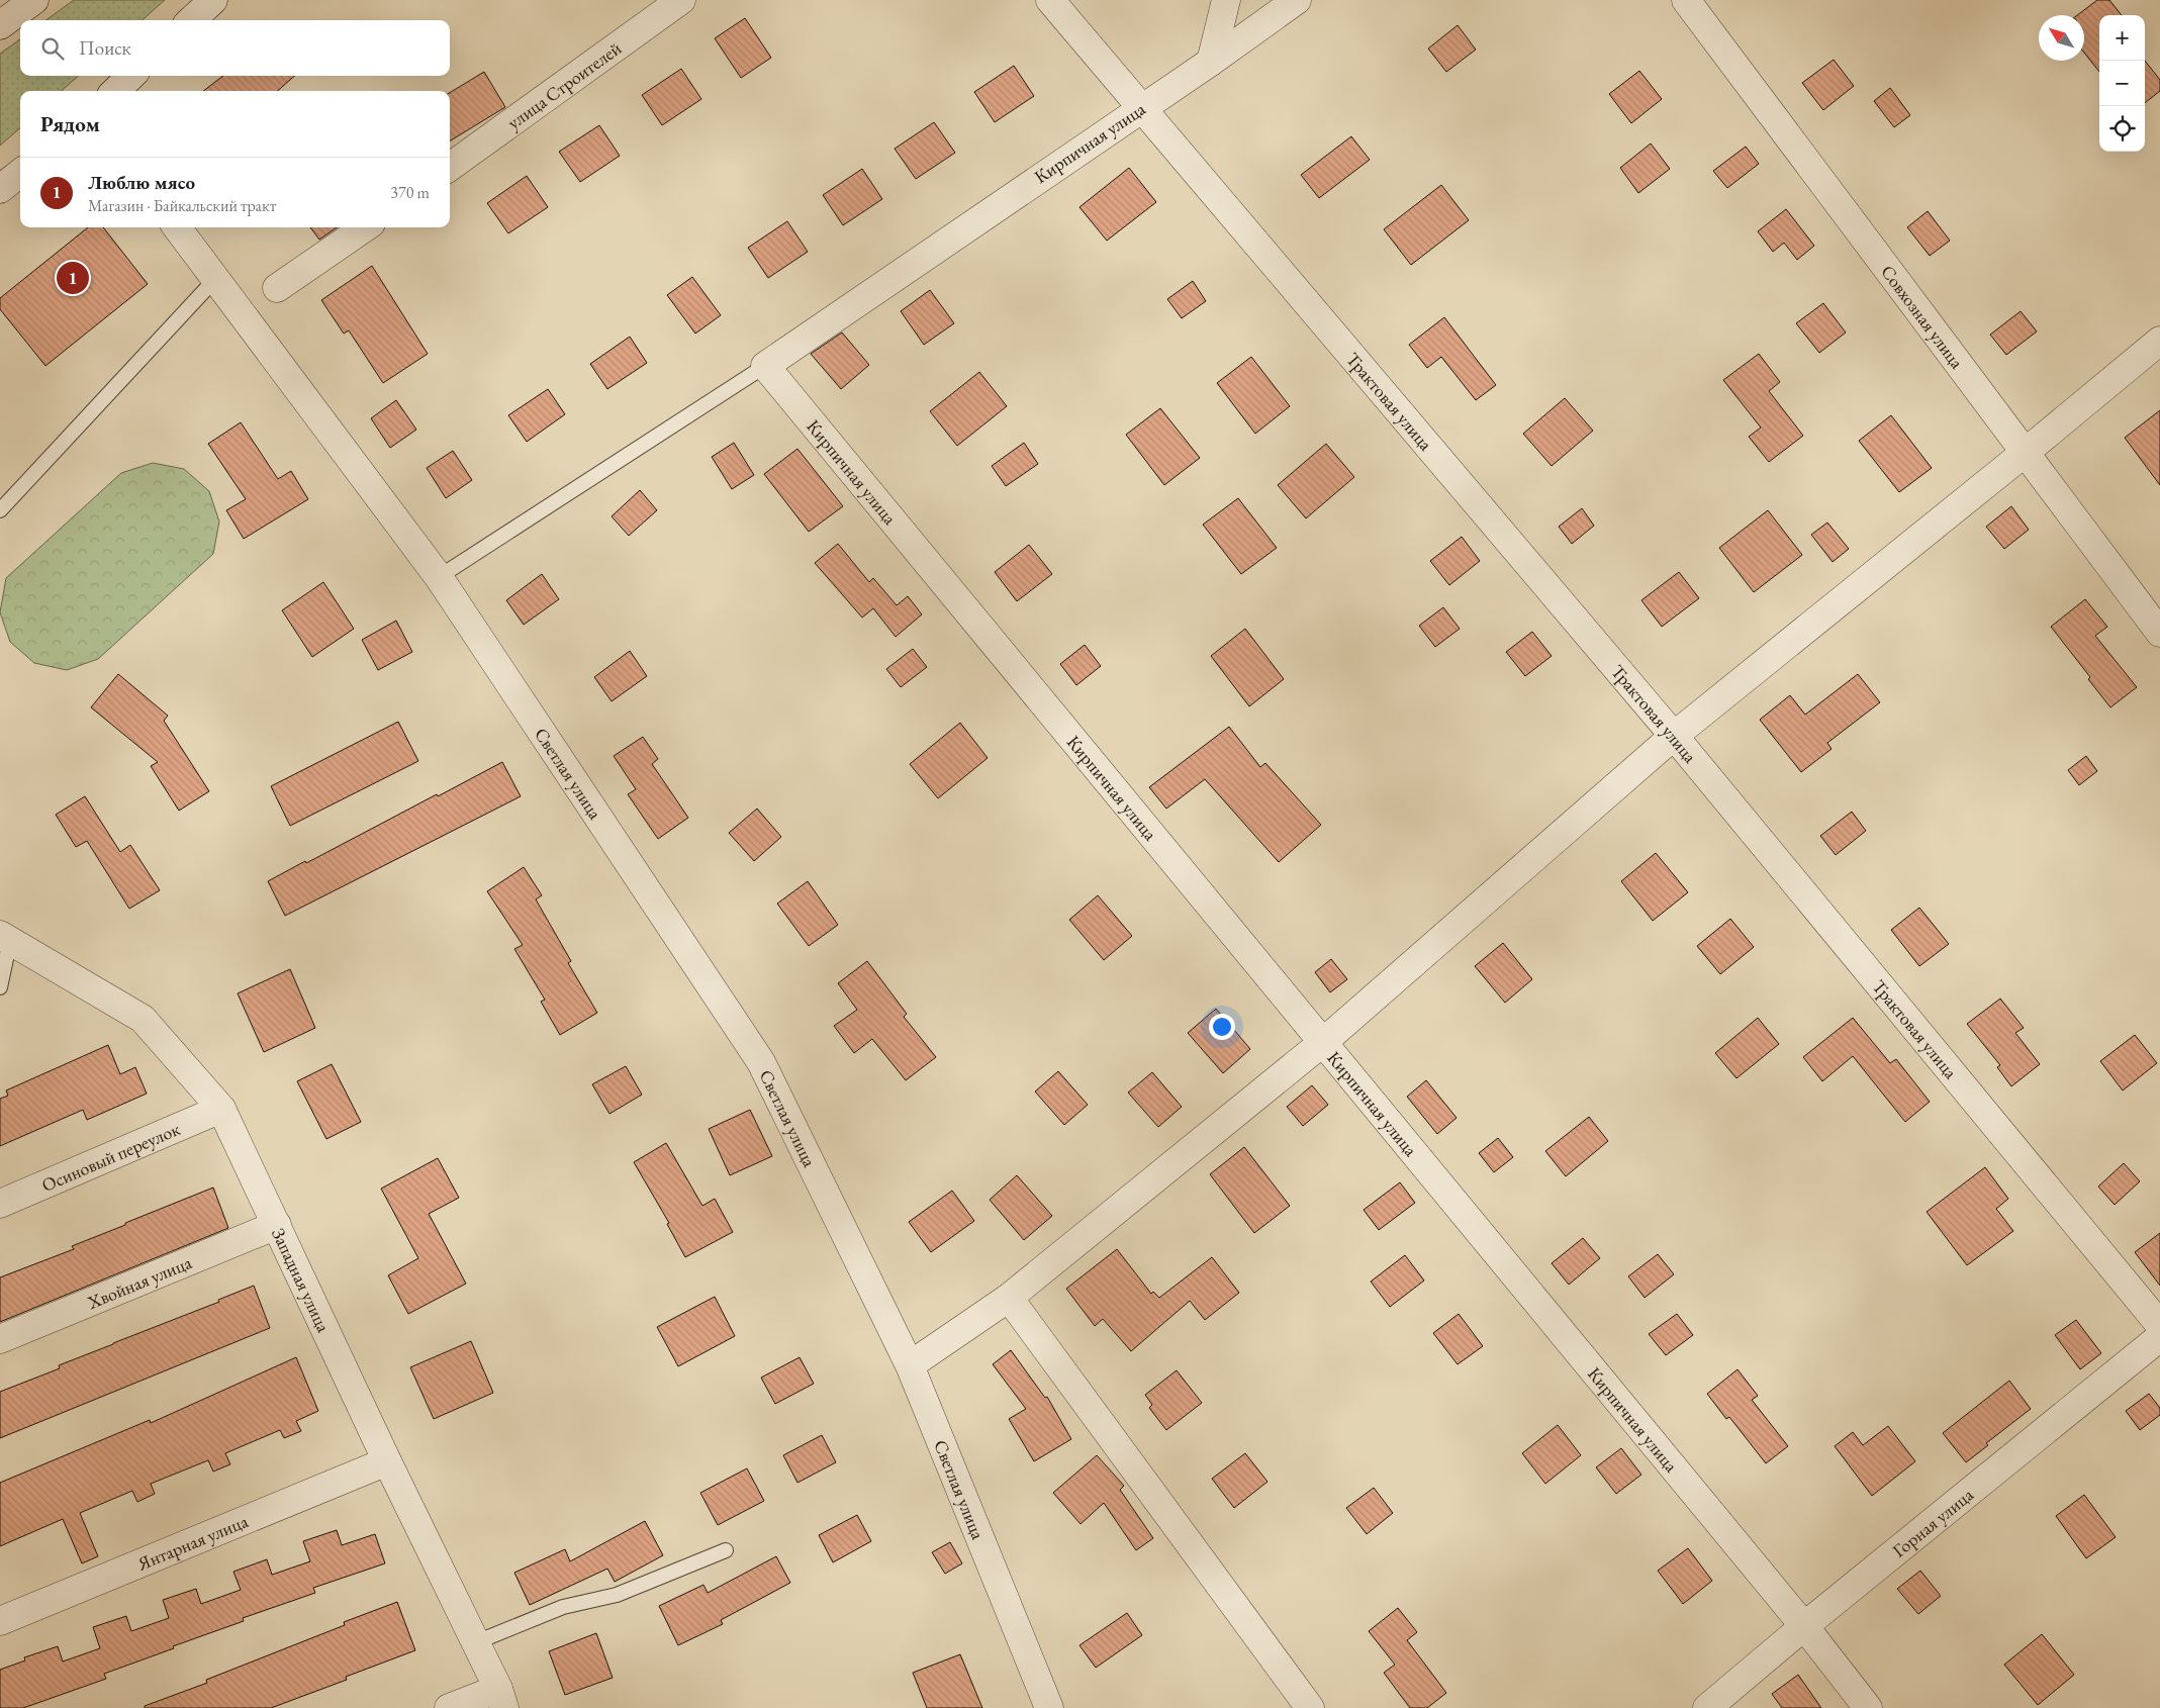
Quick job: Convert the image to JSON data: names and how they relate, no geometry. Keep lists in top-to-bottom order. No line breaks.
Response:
{"streets":{"street":["улица Строителей","Кирпичная улица","Совхозная улица","Трактовая улица","Светлая улица","Осиновый переулок","Западная улица","Хвойная улица","Горная улица","Янтарная улица"]},"crossings":[["Кирпичная улица","Трактовая улица"],["Кирпичная улица","Горная улица"],["Осиновый переулок","Западная улица"],["Западная улица","Хвойная улица"],["Западная улица","Янтарная улица"]],"north":"top left","page":{"map_buttons":["+","−"],"search":"Поиск","heading":"Рядом","list":[{"mark":"1","name":"Люблю мясо","note":"Магазин · Байкальский тракт","value":"370 m"}],"pins":"1"}}
